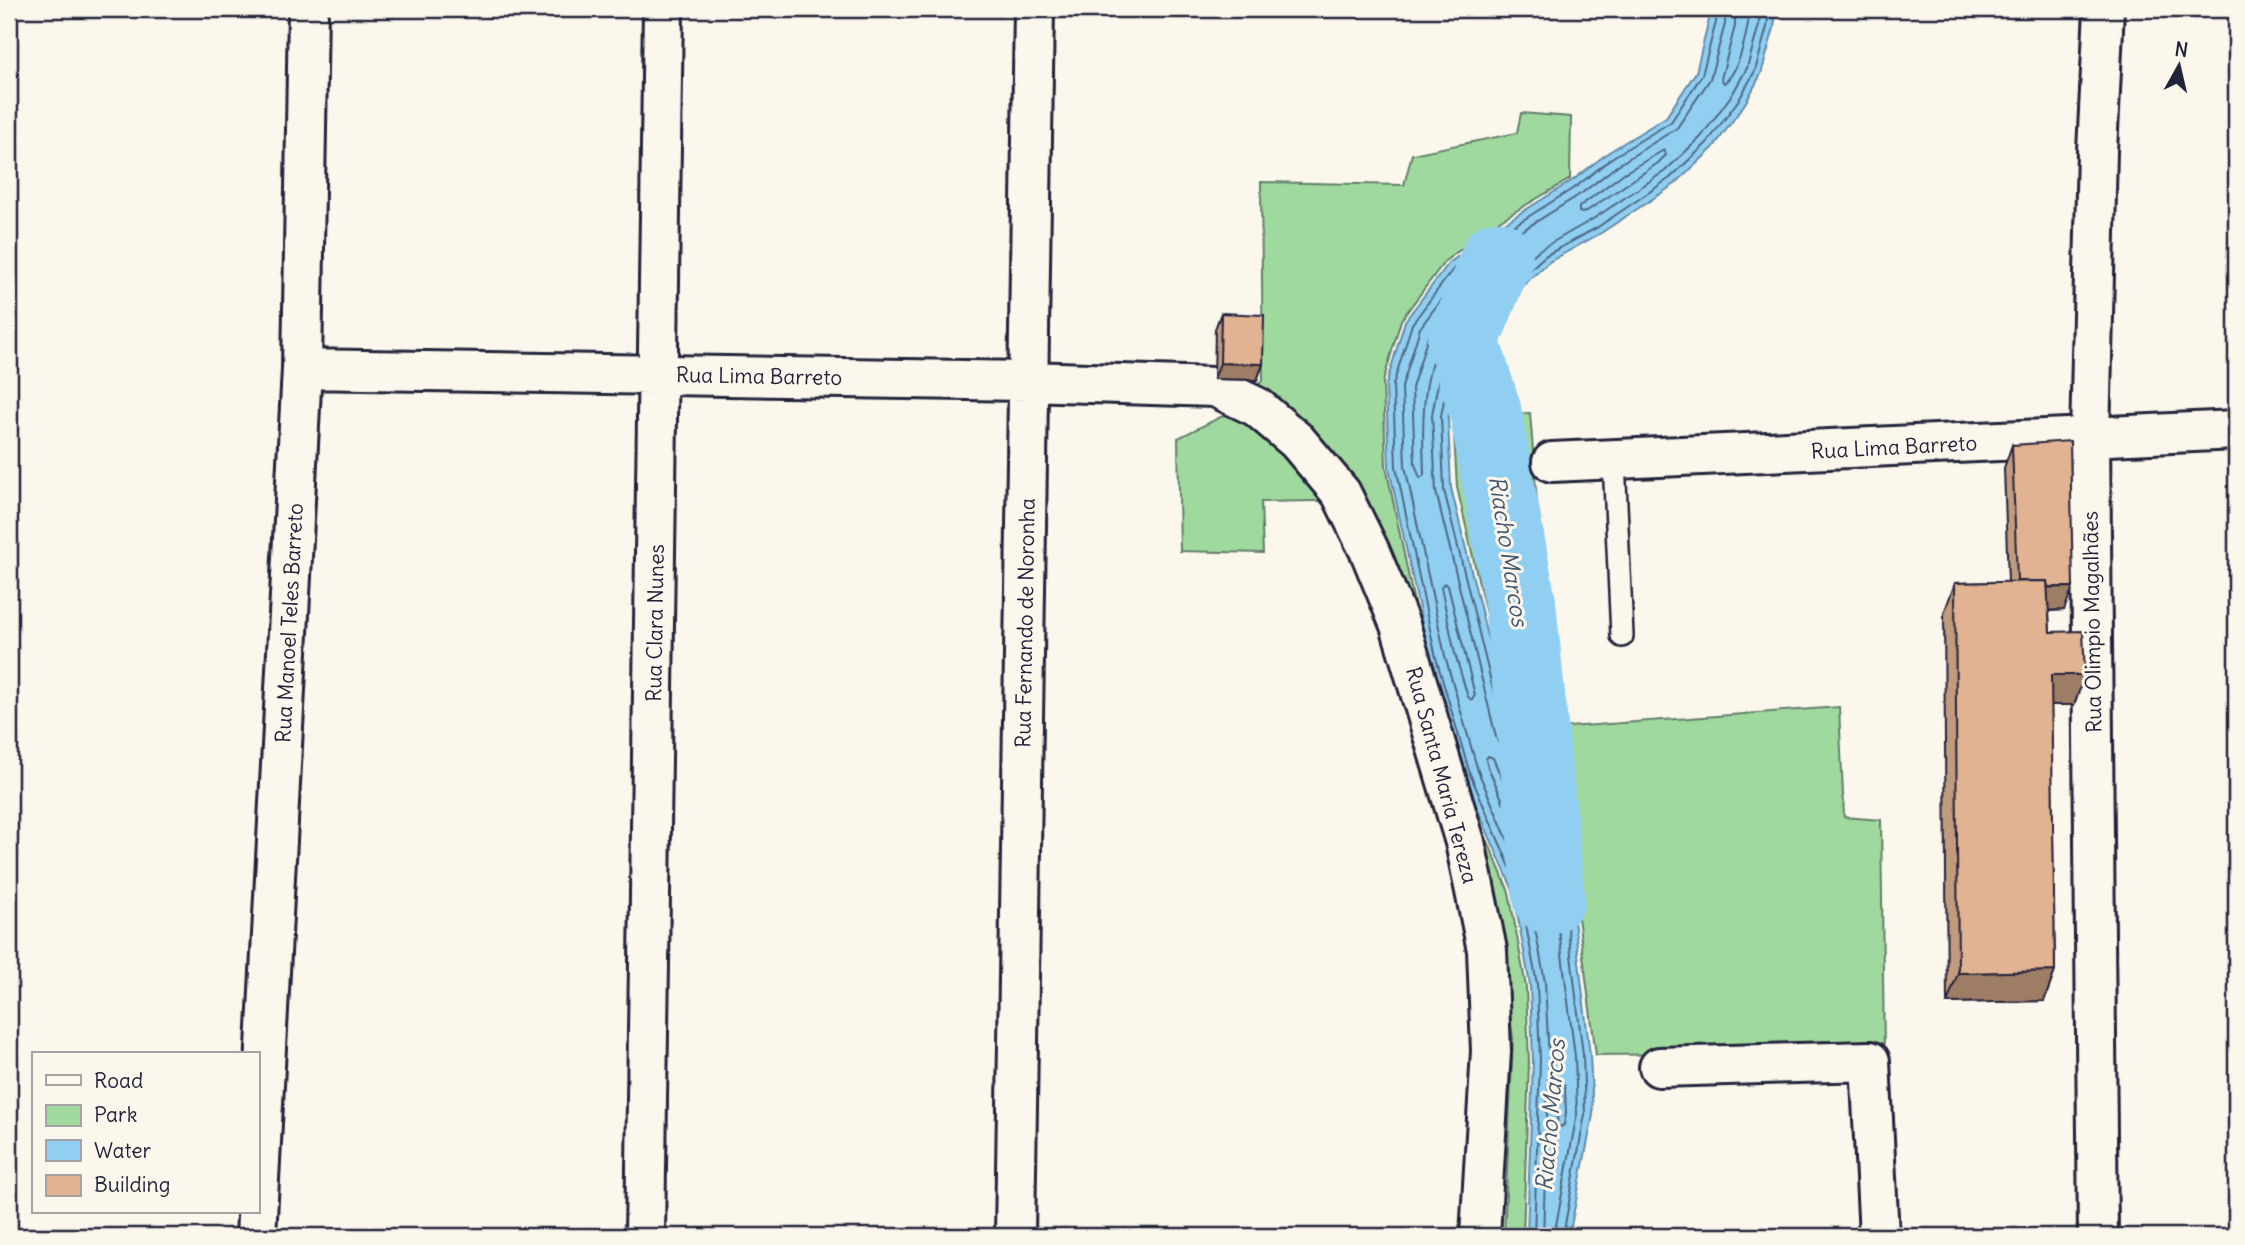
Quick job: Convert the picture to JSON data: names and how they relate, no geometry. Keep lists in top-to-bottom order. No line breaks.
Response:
{"streets":{"street":["Rua Lima Barreto","Rua Olimpio Magalhães","Rua Manoel Teles Barreto","Rua Clara Nunes","Rua Fernando de Noronha","Rua Santa Maria Tereza"]},"crossings":[["Rua Lima Barreto","Rua Olimpio Magalhães"],["Rua Lima Barreto","Rua Manoel Teles Barreto"],["Rua Lima Barreto","Rua Clara Nunes"],["Rua Lima Barreto","Rua Fernando de Noronha"],["Rua Lima Barreto","Rua Santa Maria Tereza"]],"water":["Riacho Marcos"],"legend":["Road","Park","Water","Building"],"north":"top"}
